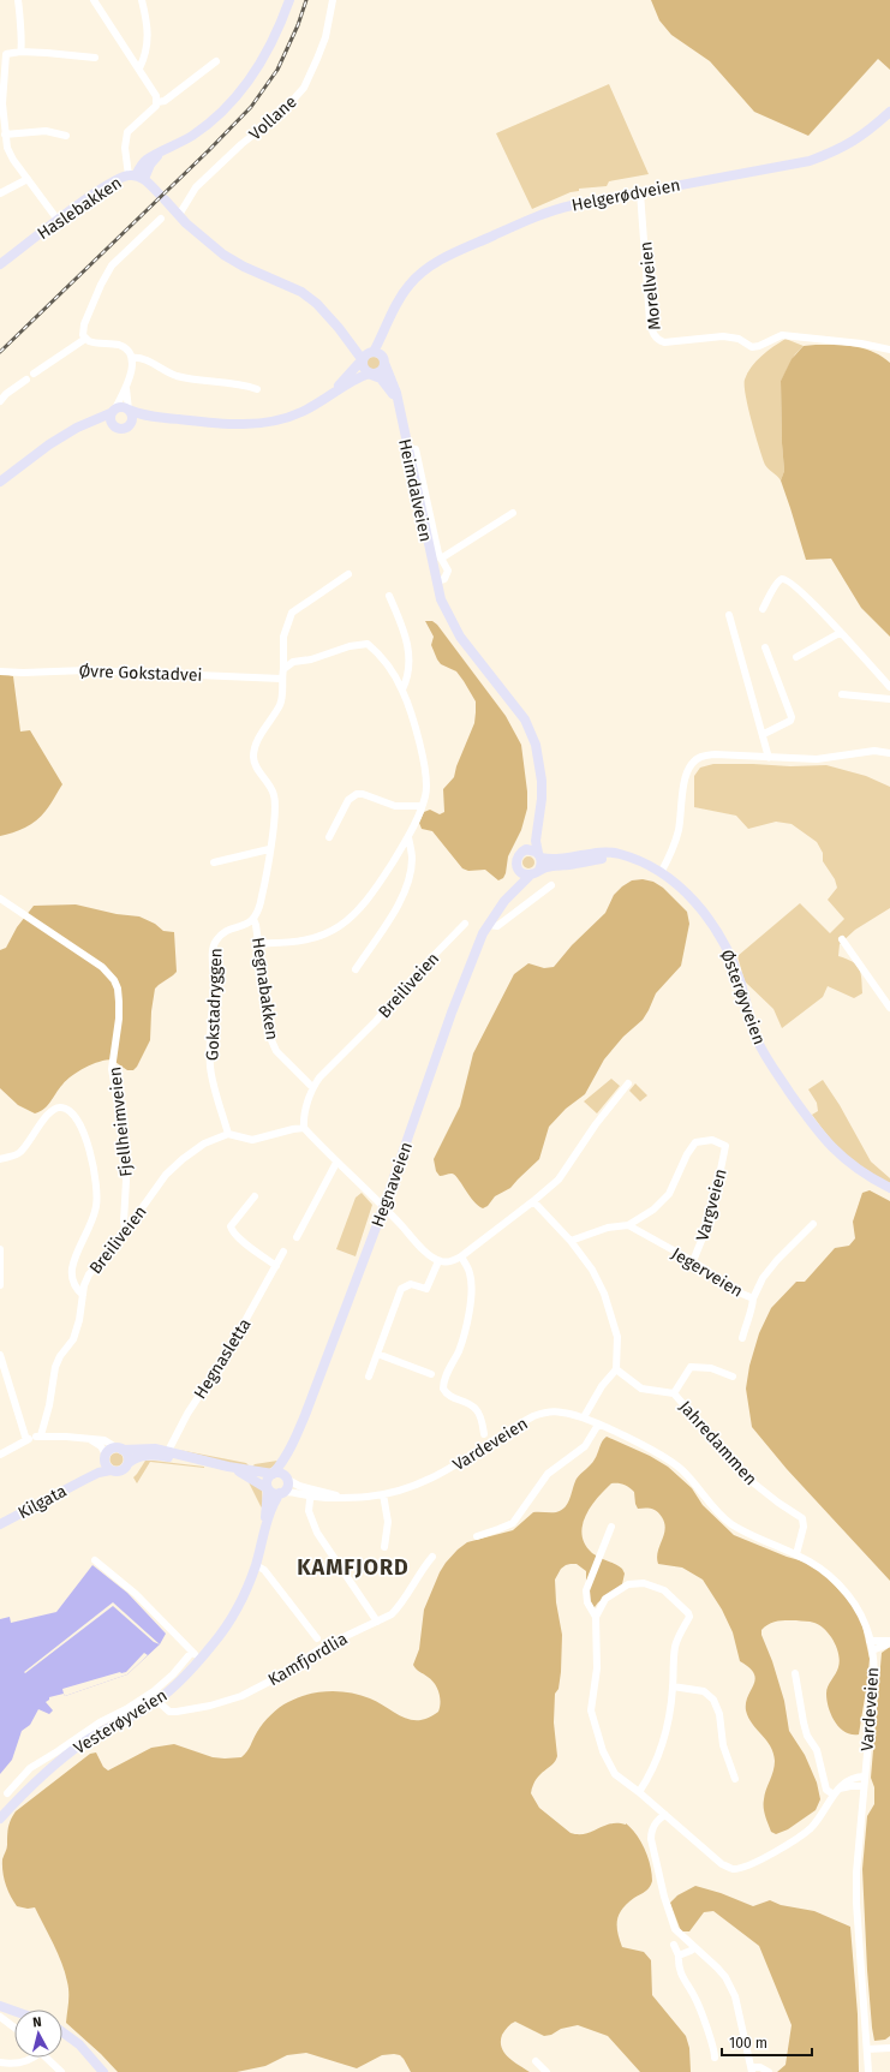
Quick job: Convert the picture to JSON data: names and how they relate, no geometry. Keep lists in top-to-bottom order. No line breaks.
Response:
{"streets":{"main road":["Helgerødveien","Haslebakken","Heimdalveien","Østerøyveien","Hegnaveien","Kilgata","Vesterøyveien"],"street":["Vollane","Morellveien","Øvre Gokstadvei","Breiliveien","Hegnabakken","Gokstadryggen","Fjellheimveien","Vargveien","Jegerveien","Hegnasletta","Jahredammen","Vardeveien","Kamfjordlia"]},"crossings":[["Vollane","Haslebakken"],["Helgerødveien","Haslebakken"],["Helgerødveien","Morellveien"],["Helgerødveien","Heimdalveien"],["Haslebakken","Heimdalveien"],["Heimdalveien","Østerøyveien"],["Heimdalveien","Hegnaveien"],["Breiliveien","Hegnabakken"],["Breiliveien","Gokstadryggen"],["Breiliveien","Fjellheimveien"],["Hegnabakken","Gokstadryggen"],["Østerøyveien","Hegnaveien"],["Hegnaveien","Vardeveien"],["Hegnaveien","Vesterøyveien"],["Vargveien","Jegerveien"],["Jahredammen","Vardeveien"],["Vardeveien","Vesterøyveien"],["Kamfjordlia","Vesterøyveien"]],"districts":["KAMFJORD"],"scale_bar":"100 m","north":"top"}
